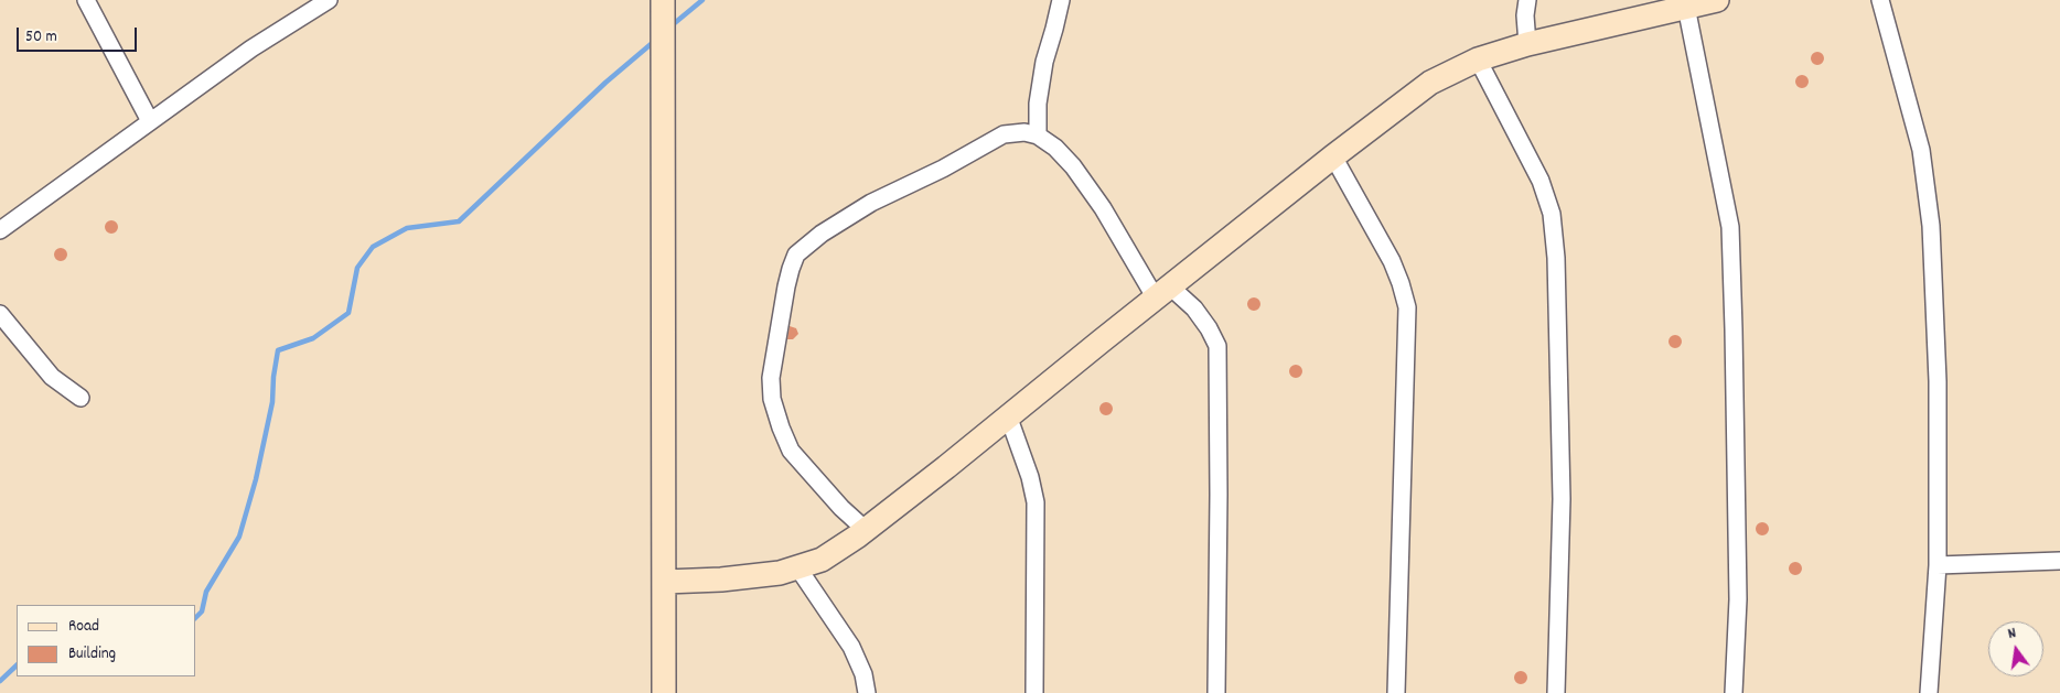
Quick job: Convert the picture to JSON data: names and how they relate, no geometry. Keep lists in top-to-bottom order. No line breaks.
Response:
{"legend":["Road","Building"],"scale_bar":"50 m","north":"top"}
